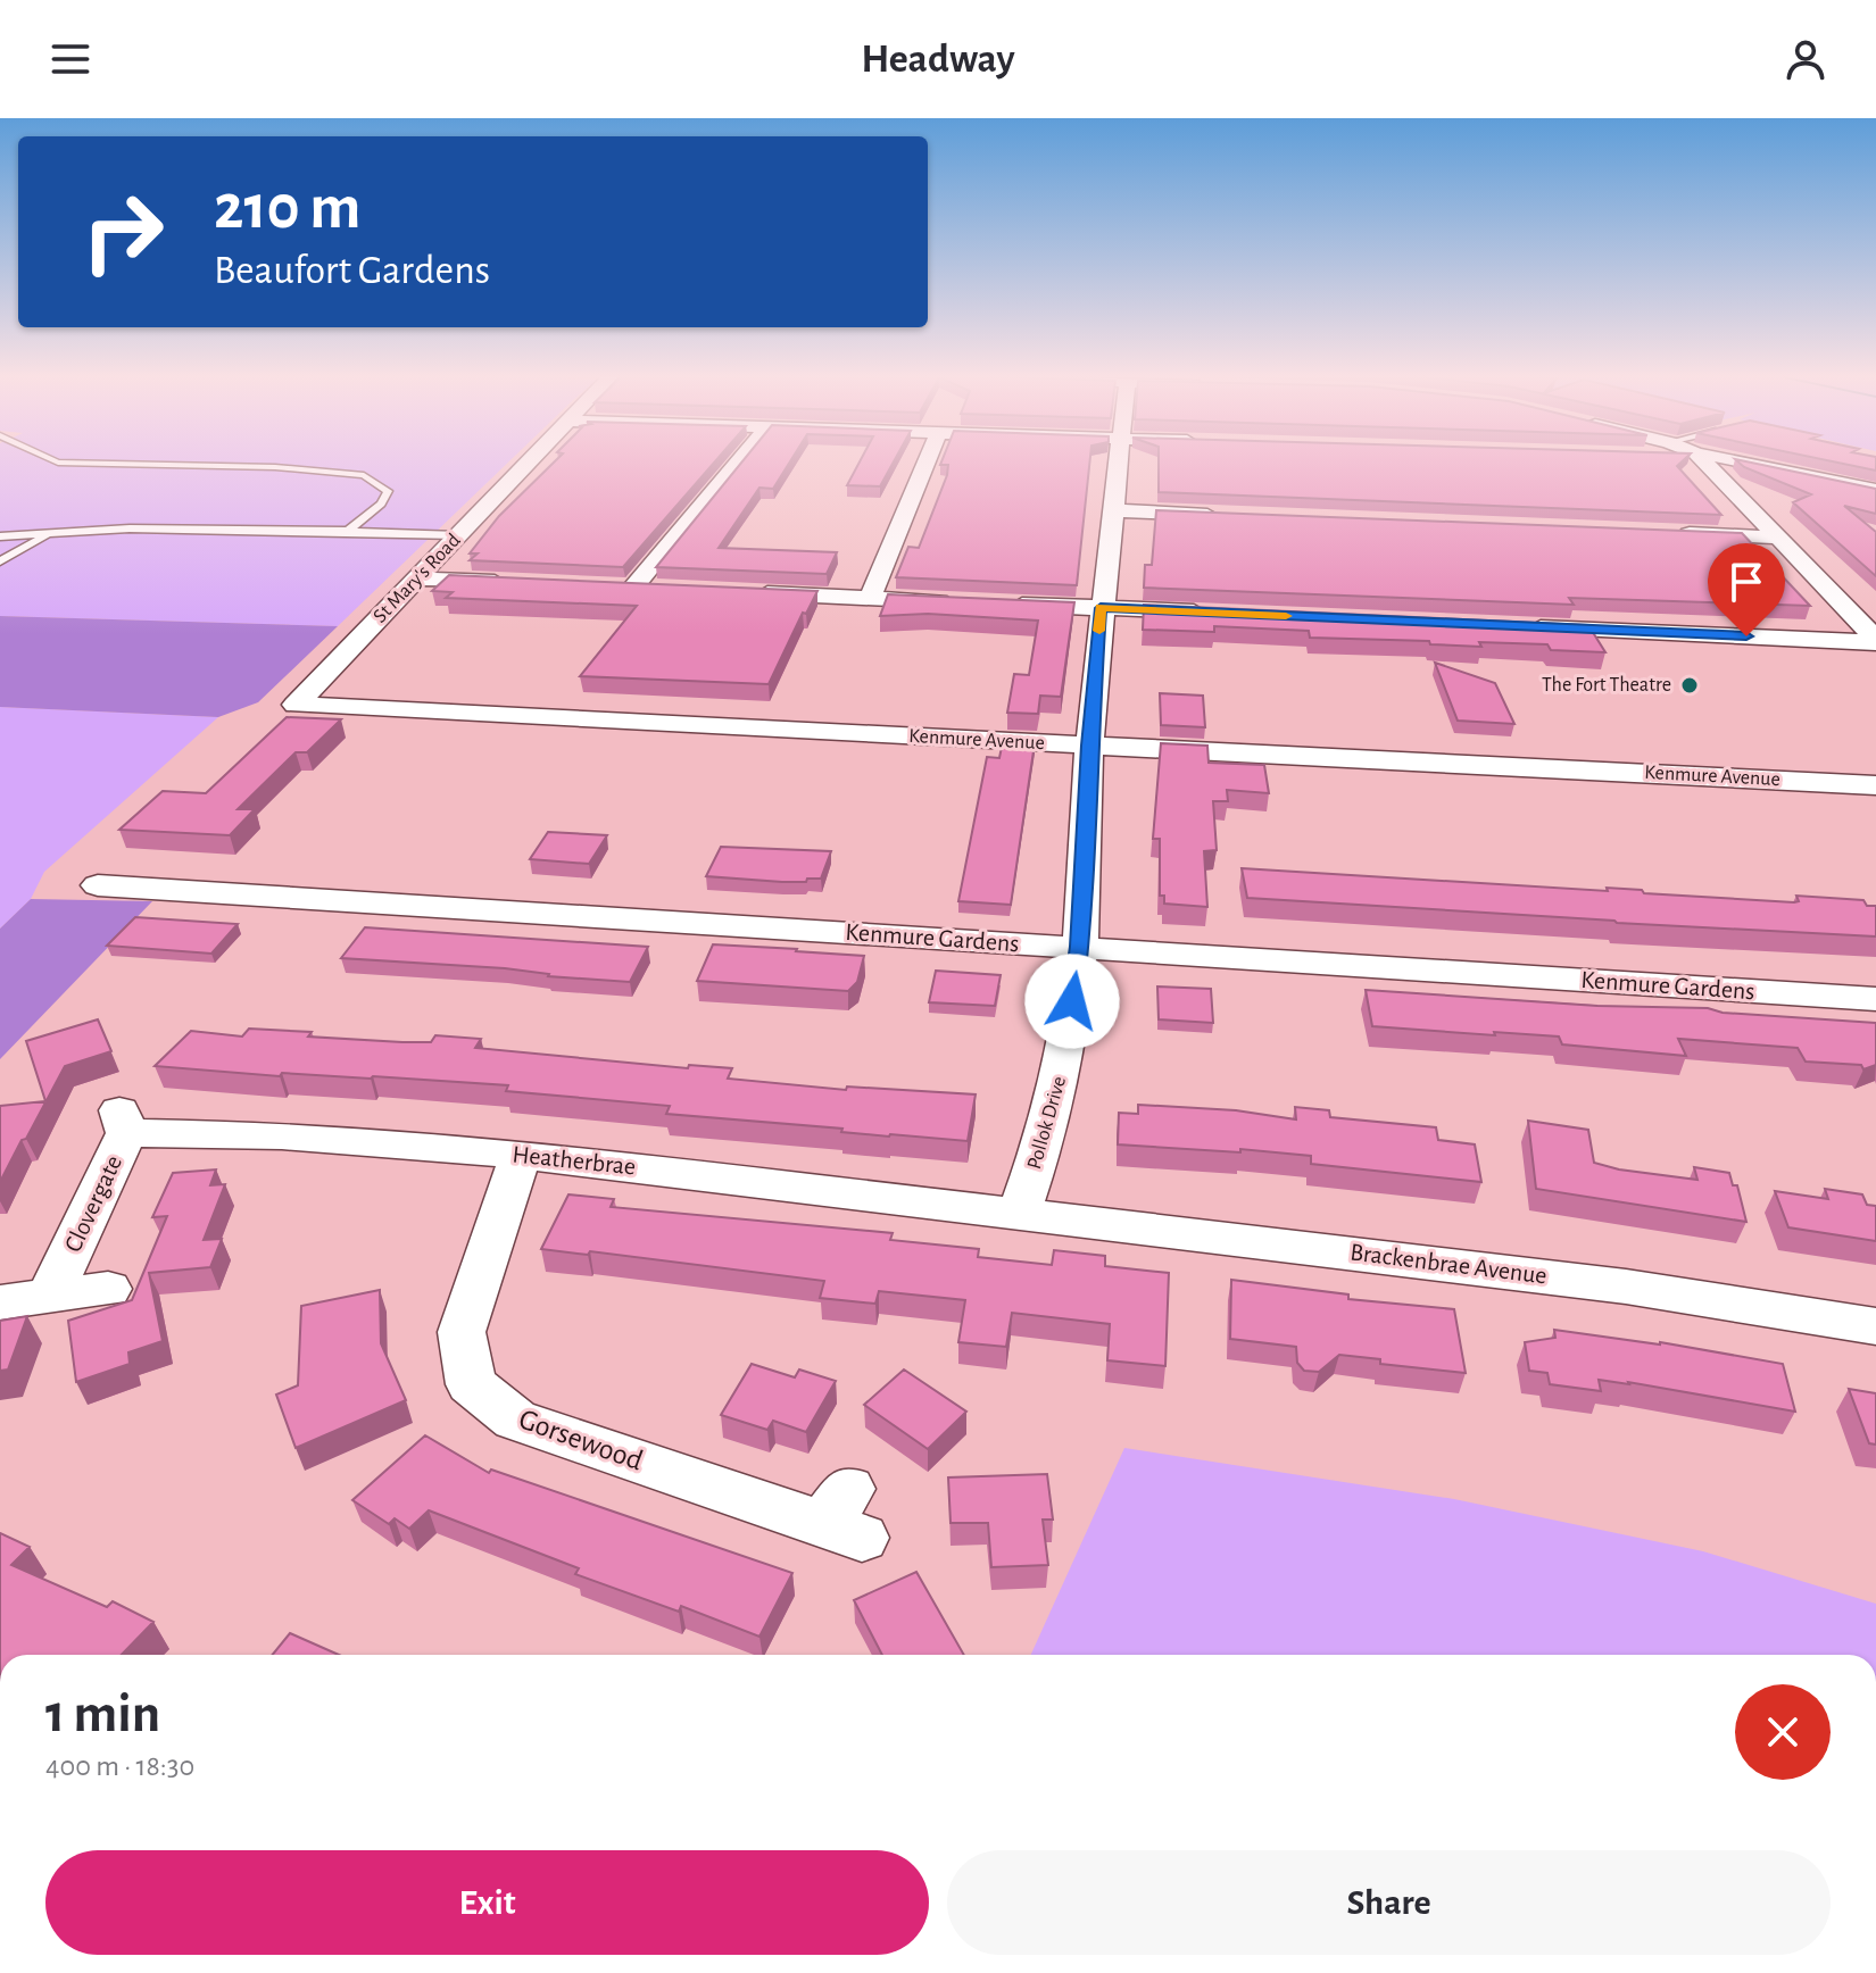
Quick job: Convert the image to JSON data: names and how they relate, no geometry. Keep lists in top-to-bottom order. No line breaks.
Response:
{"streets":{"street":["St Mary's Road","Kenmure Avenue","Kenmure Gardens","Pollok Drive","Heatherbrae","Clovergate","Brackenbrae Avenue","Gorsewood"]},"crossings":[["St Mary's Road","Kenmure Avenue"],["Kenmure Avenue","Pollok Drive"],["Kenmure Gardens","Pollok Drive"],["Pollok Drive","Heatherbrae"],["Pollok Drive","Brackenbrae Avenue"],["Heatherbrae","Clovergate"],["Heatherbrae","Brackenbrae Avenue"],["Heatherbrae","Gorsewood"]],"places":["The Fort Theatre"],"page":{"header":"Headway","turn":["210 m","Beaufort Gardens"],"heading":["1 min","400 m · 18:30"],"buttons":["Exit","Share"]}}
